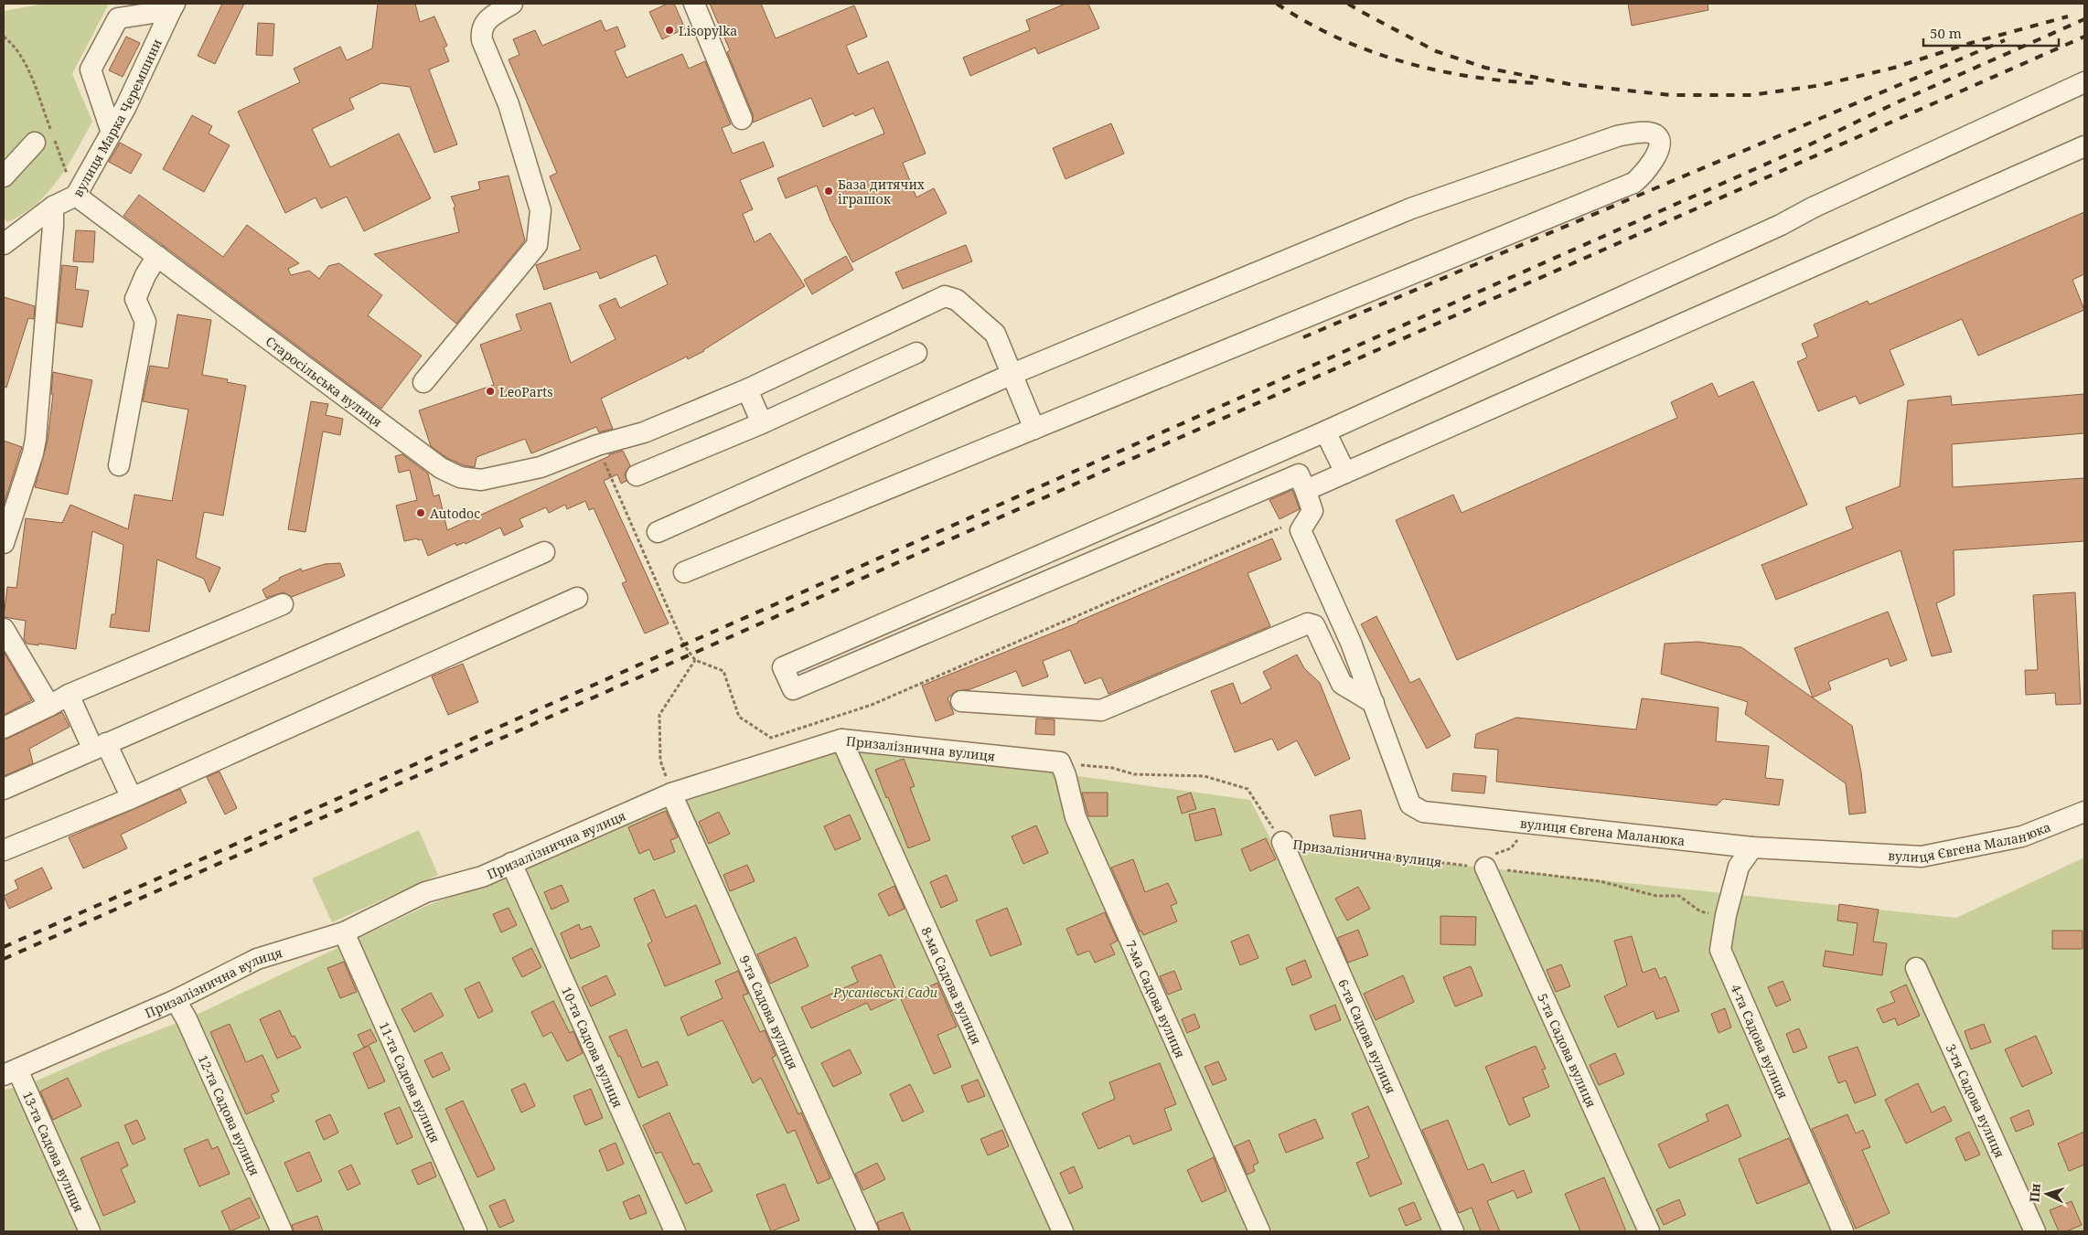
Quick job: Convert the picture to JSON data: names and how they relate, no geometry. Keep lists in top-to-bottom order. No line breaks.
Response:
{"streets":{"street":["вулиця Марка Черемшини","Старосільська вулиця","Призалізнична вулиця","вулиця Євгена Маланюка","8-ма Садова вулиця","7-ма Садова вулиця","9-та Садова вулиця","6-та Садова вулиця","4-та Садова вулиця","10-та Садова вулиця","5-та Садова вулиця","11-та Садова вулиця","3-тя Садова вулиця","12-та Садова вулиця","13-та Садова вулиця"]},"crossings":[["вулиця Марка Черемшини","Старосільська вулиця"],["Призалізнична вулиця","8-ма Садова вулиця"],["Призалізнична вулиця","7-ма Садова вулиця"],["Призалізнична вулиця","9-та Садова вулиця"],["Призалізнична вулиця","6-та Садова вулиця"],["Призалізнична вулиця","4-та Садова вулиця"],["Призалізнична вулиця","10-та Садова вулиця"],["Призалізнична вулиця","5-та Садова вулиця"],["Призалізнична вулиця","11-та Садова вулиця"],["Призалізнична вулиця","12-та Садова вулиця"],["Призалізнична вулиця","13-та Садова вулиця"],["вулиця Євгена Маланюка","4-та Садова вулиця"]],"parks":["Русанівські Сади"],"places":["Lisopylka","База дитячих іграшок","LeoParts","Autodoc"],"scale_bar":"50 m","north":"left"}
